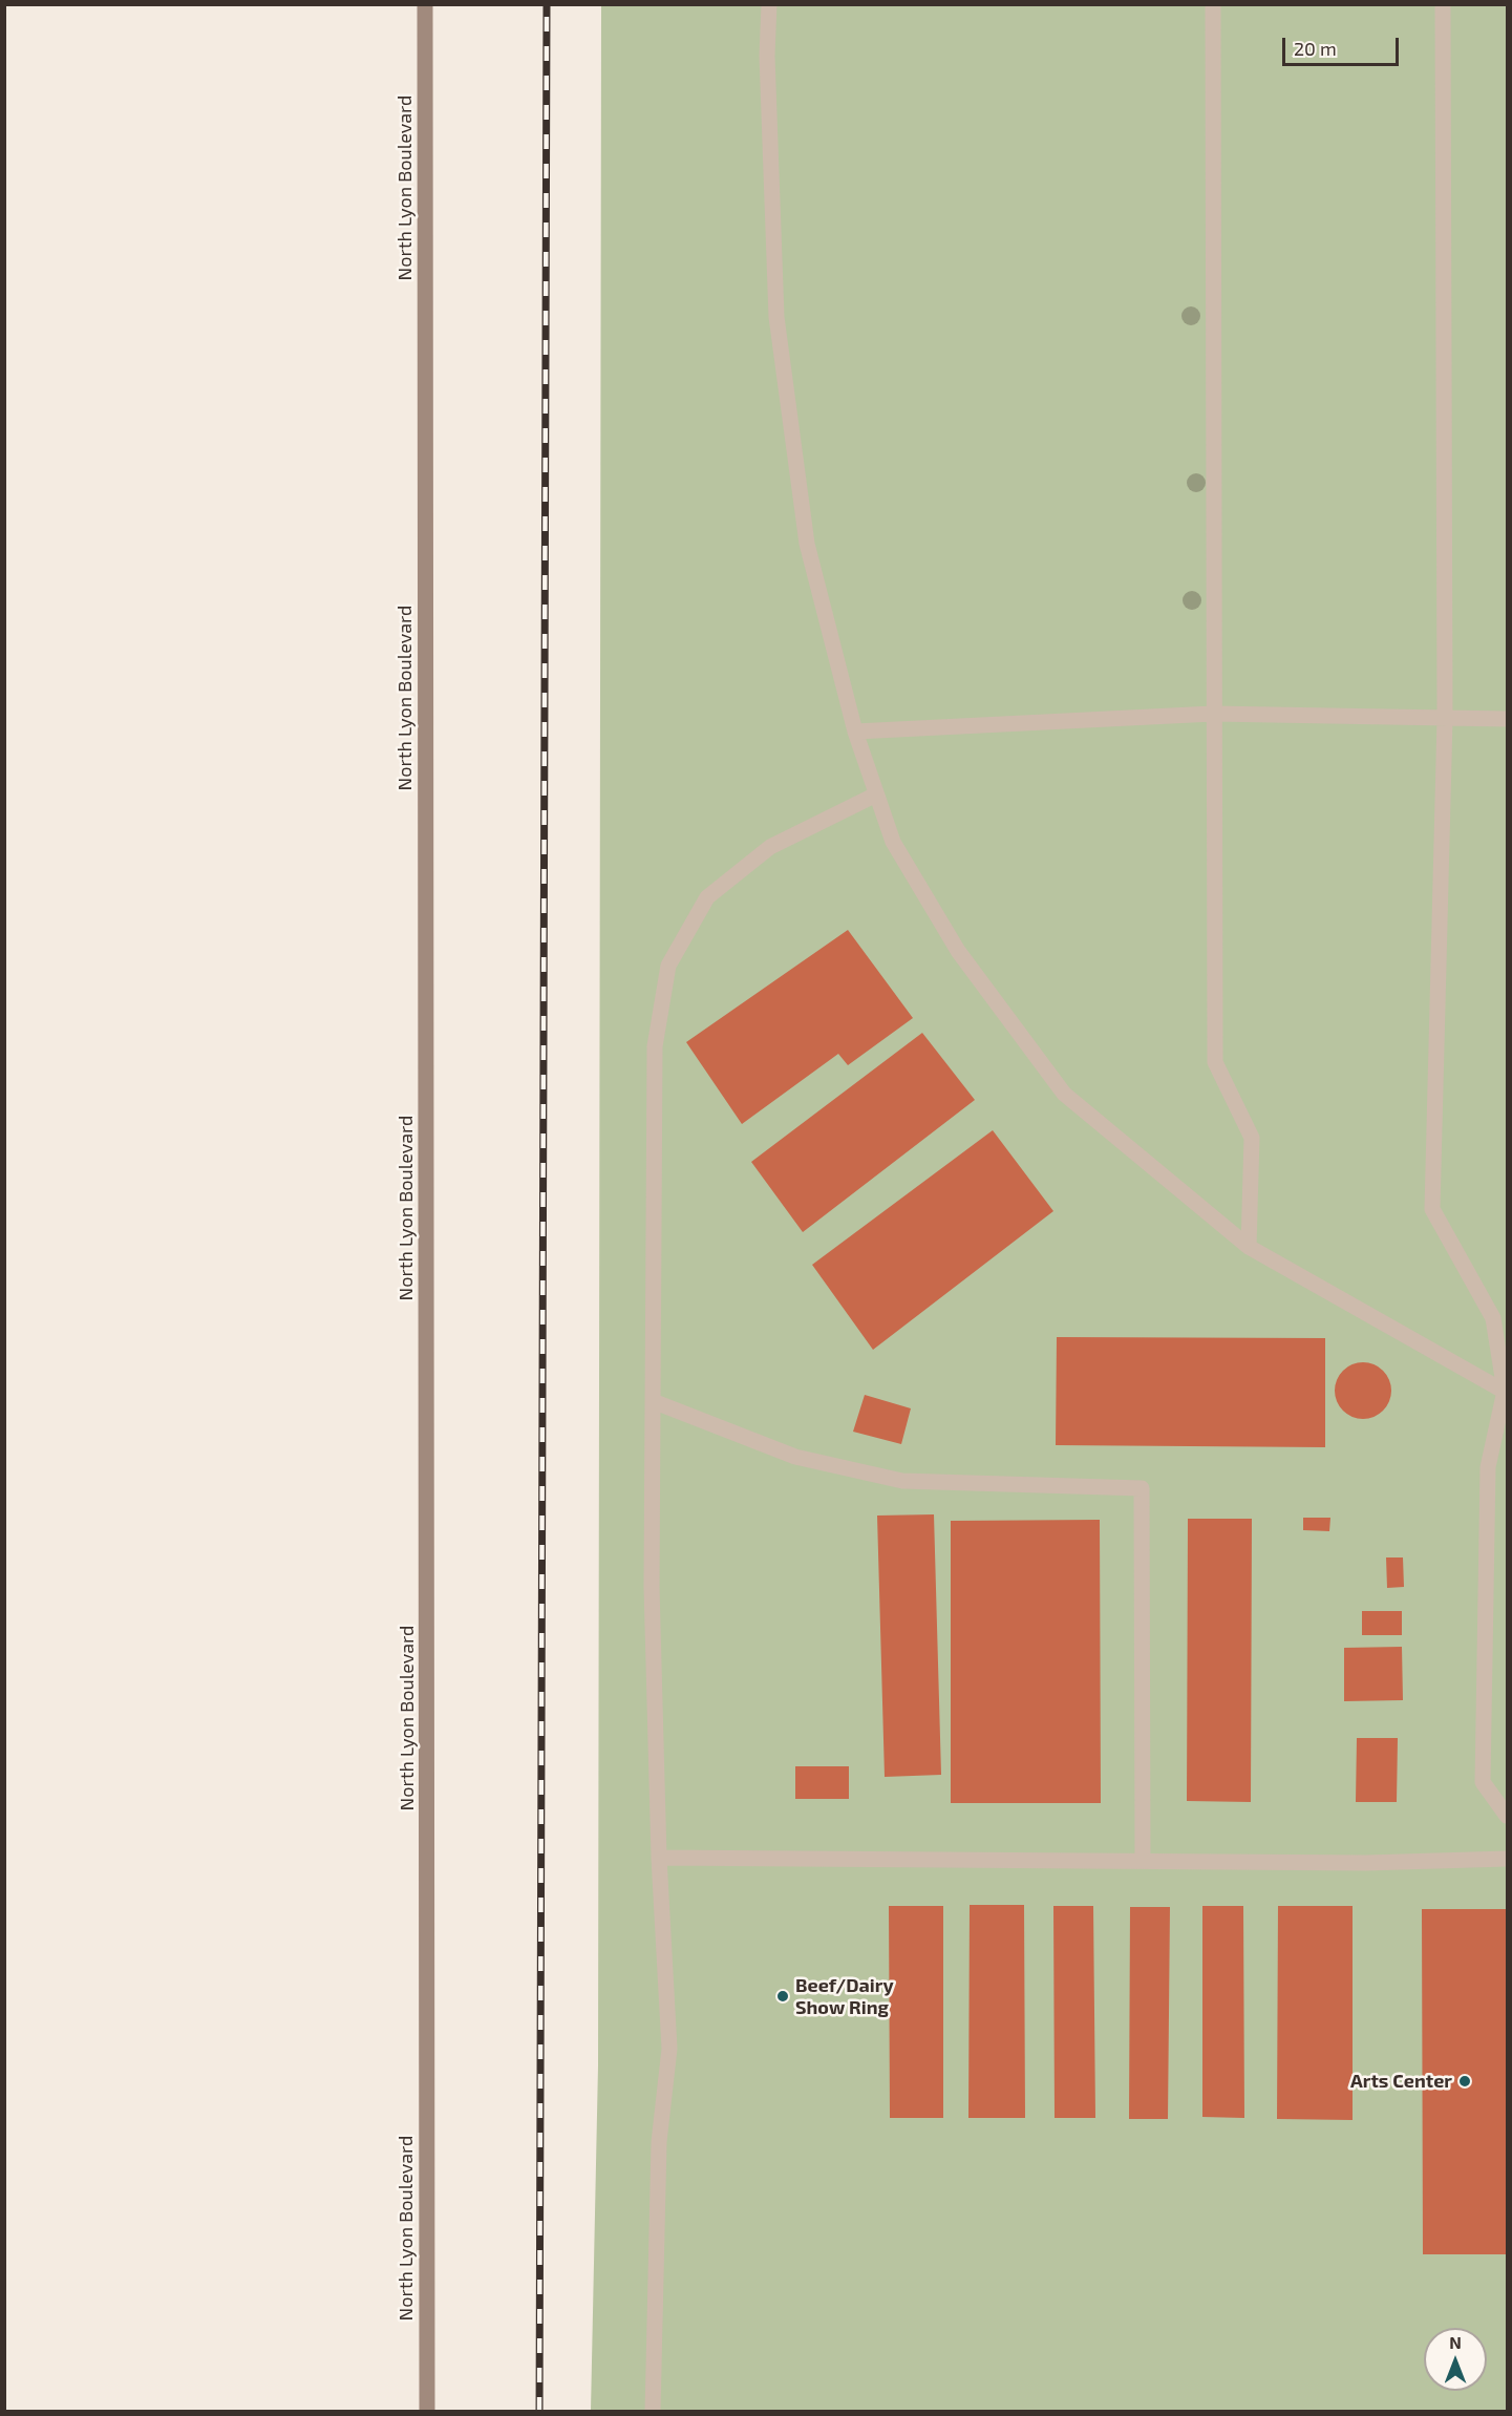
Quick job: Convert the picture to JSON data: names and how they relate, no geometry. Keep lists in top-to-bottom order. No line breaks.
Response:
{"streets":{"street":["North Lyon Boulevard"]},"places":["Beef/Dairy Show Ring","Arts Center"],"scale_bar":"20 m","north":"top"}
